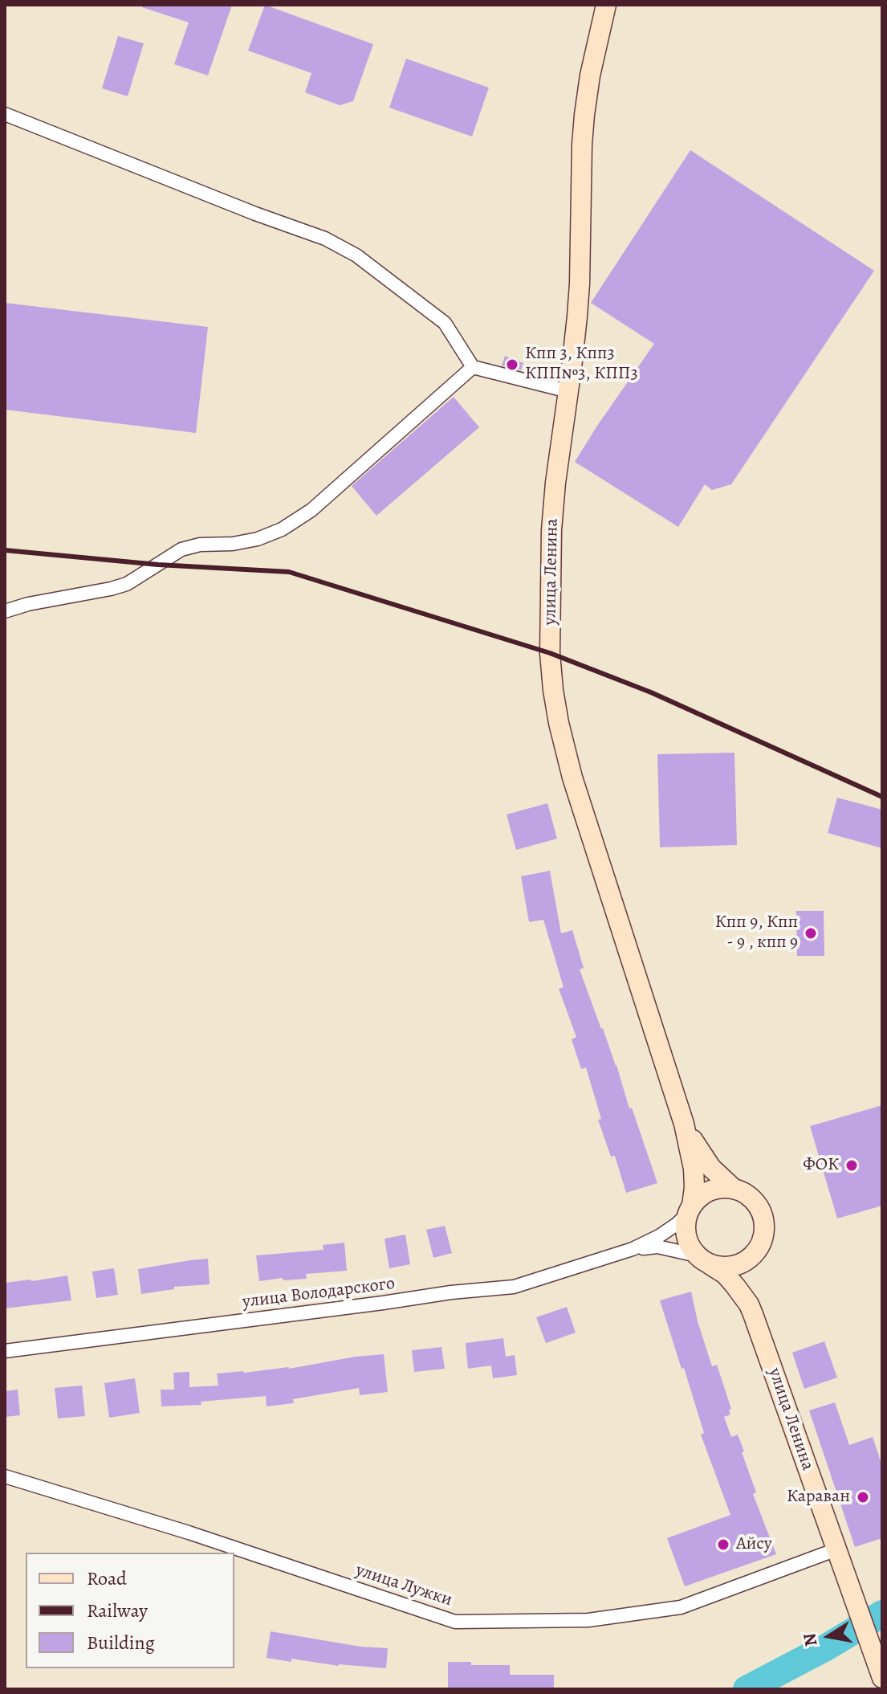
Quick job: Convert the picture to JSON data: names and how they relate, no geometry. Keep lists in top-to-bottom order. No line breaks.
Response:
{"streets":{"street":["улица Ленина","улица Володарского","улица Лужки"]},"crossings":[["улица Ленина","улица Лужки"]],"places":["Кпп 3, Кпп3 КПП№3, КПП3","Кпп 9, Кпп - 9 , кпп 9","ФОК","Караван","Айсу"],"legend":["Road","Railway","Building"],"north":"left"}
